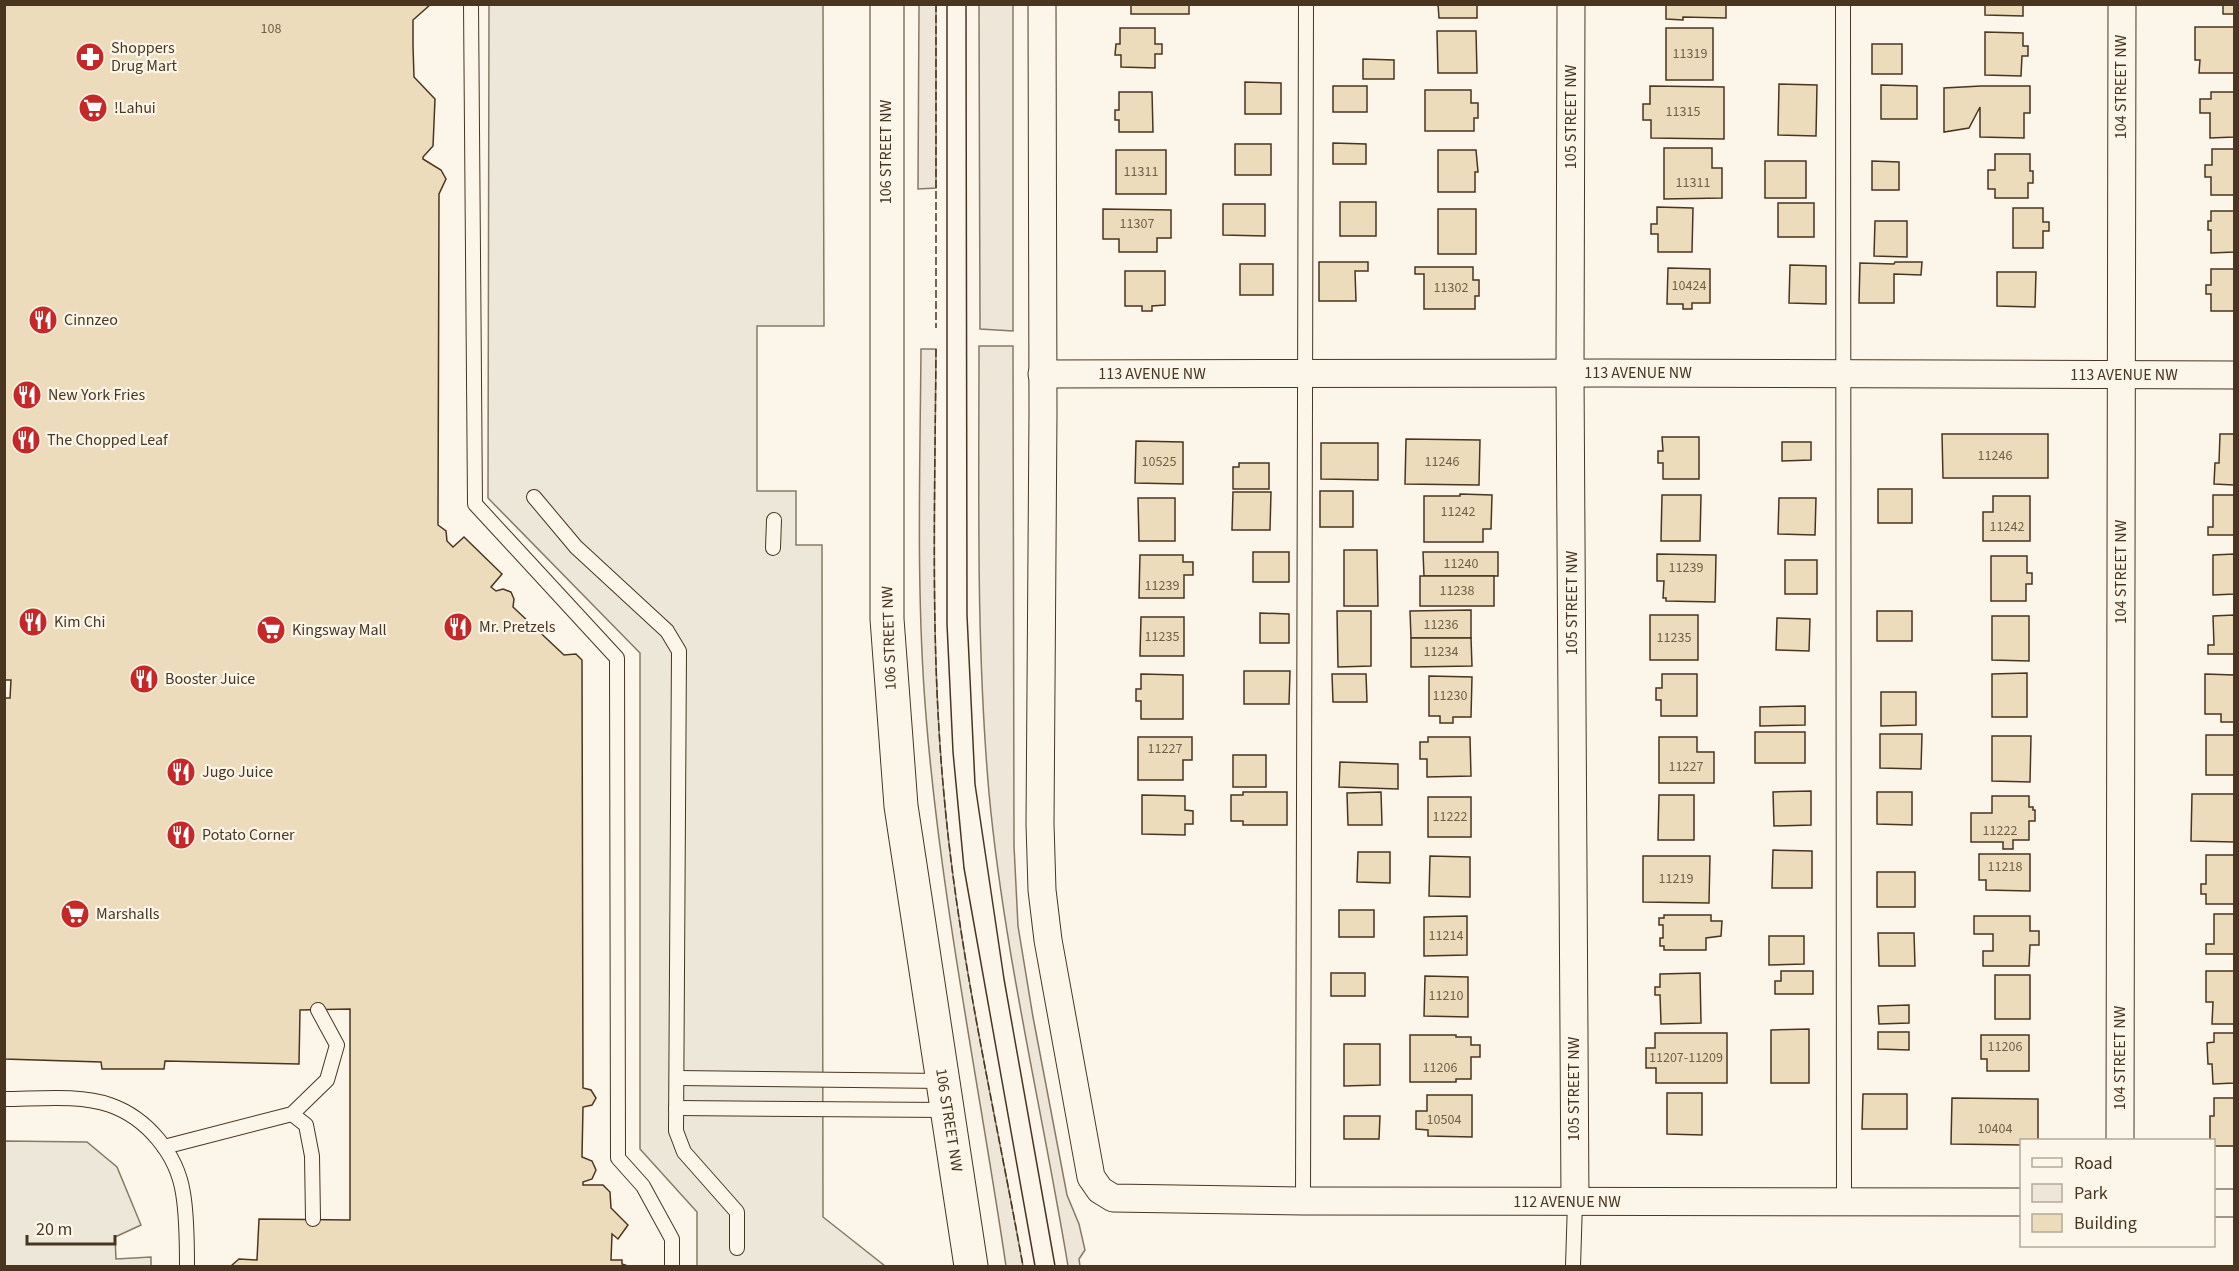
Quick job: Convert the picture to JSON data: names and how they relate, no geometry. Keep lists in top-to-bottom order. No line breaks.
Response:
{"streets":{"street":["104 STREET NW","105 STREET NW","106 STREET NW","113 AVENUE NW","112 AVENUE NW"]},"crossings":[["104 STREET NW","113 AVENUE NW"],["105 STREET NW","113 AVENUE NW"],["105 STREET NW","112 AVENUE NW"],["113 AVENUE NW","112 AVENUE NW"]],"places":{"pharmacy":["Shoppers Drug Mart"],"supermarket":["!Lahui","Kingsway Mall","Marshalls"],"restaurant":["Cinnzeo","New York Fries","The Chopped Leaf","Kim Chi","Mr. Pretzels","Booster Juice","Jugo Juice","Potato Corner"]},"house_numbers":["108","11319","11315","11311","11311","11307","10424","11302","11246","10525","11246","11242","11242","11240","11239","11239","11238","11236","11235","11235","11234","11230","11227","11227","11222","11222","11218","11219","11214","11210","11206","11207-11209","11206","10504","10404"],"legend":["Road","Park","Building"],"scale_bar":"20 m"}
